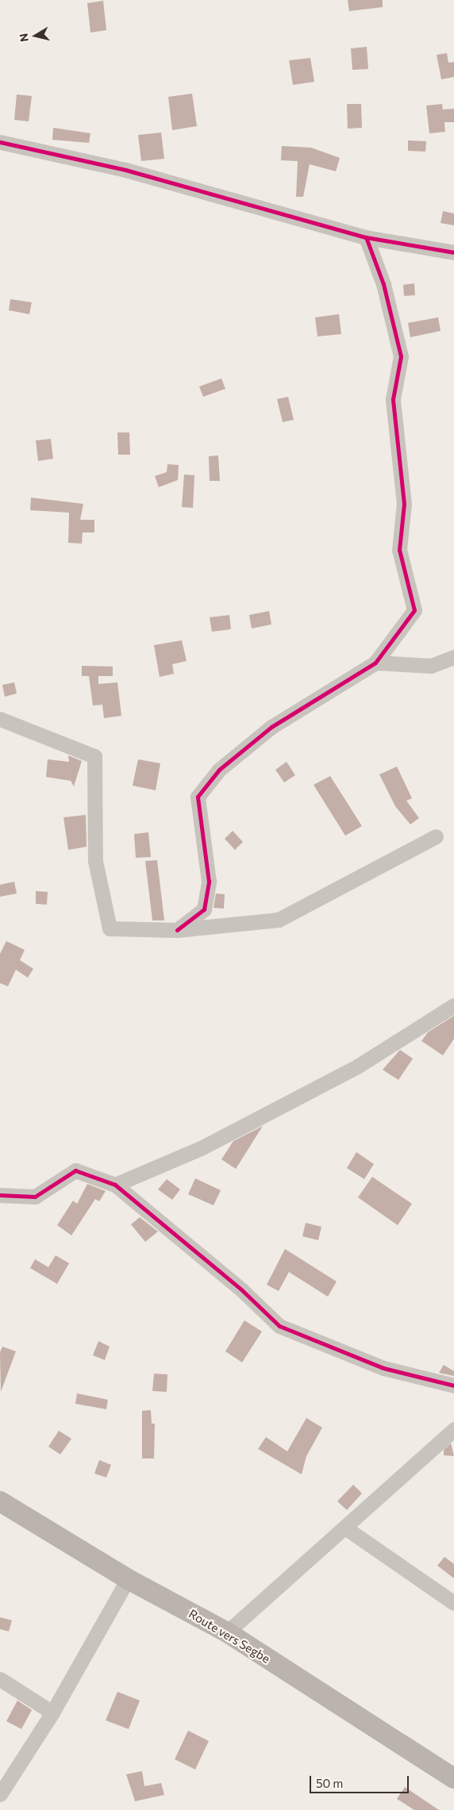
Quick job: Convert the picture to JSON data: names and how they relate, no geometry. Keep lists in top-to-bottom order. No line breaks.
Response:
{"streets":{"main road":["Route vers Segbe"]},"scale_bar":"50 m","north":"left"}
